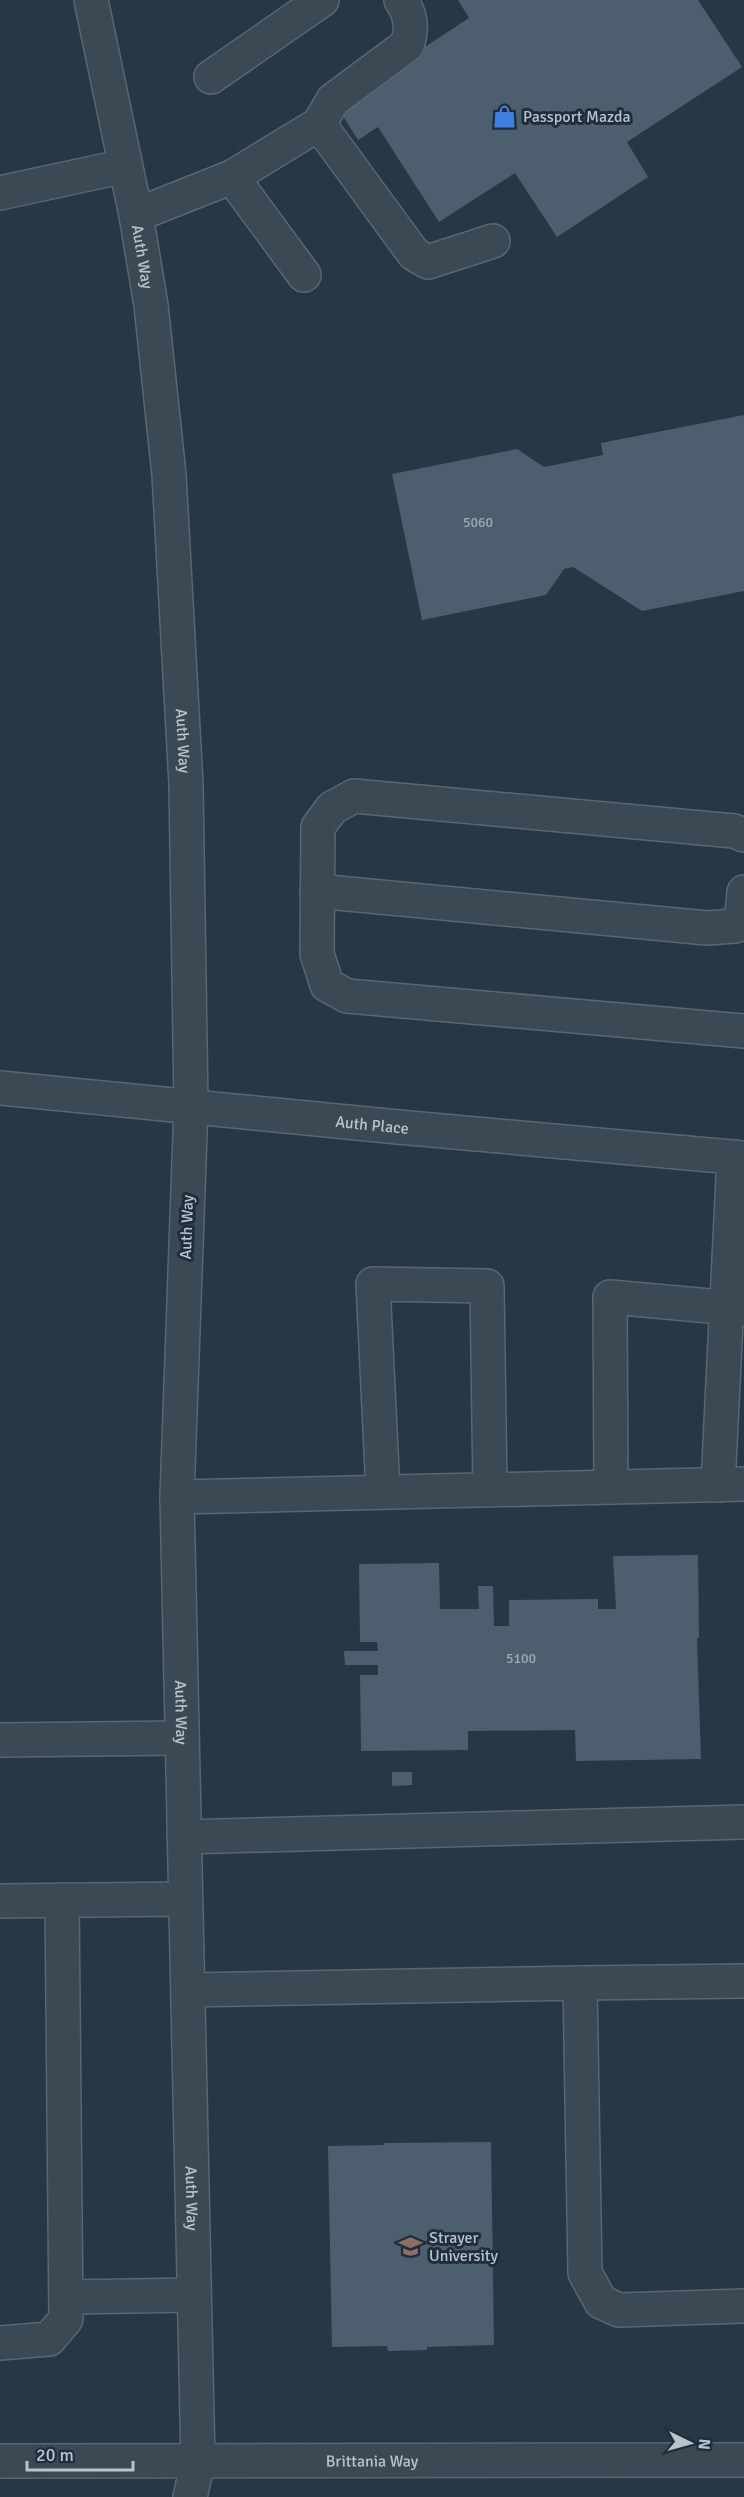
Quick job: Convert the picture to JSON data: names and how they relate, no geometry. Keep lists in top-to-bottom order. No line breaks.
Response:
{"streets":{"street":["Auth Way","Auth Place","Brittania Way"]},"crossings":[["Auth Way","Auth Place"],["Auth Way","Brittania Way"]],"places":{"shop":["Passport Mazda"],"school or university":["Strayer University"]},"house_numbers":["5060","5100"],"scale_bar":"20 m","north":"right"}
